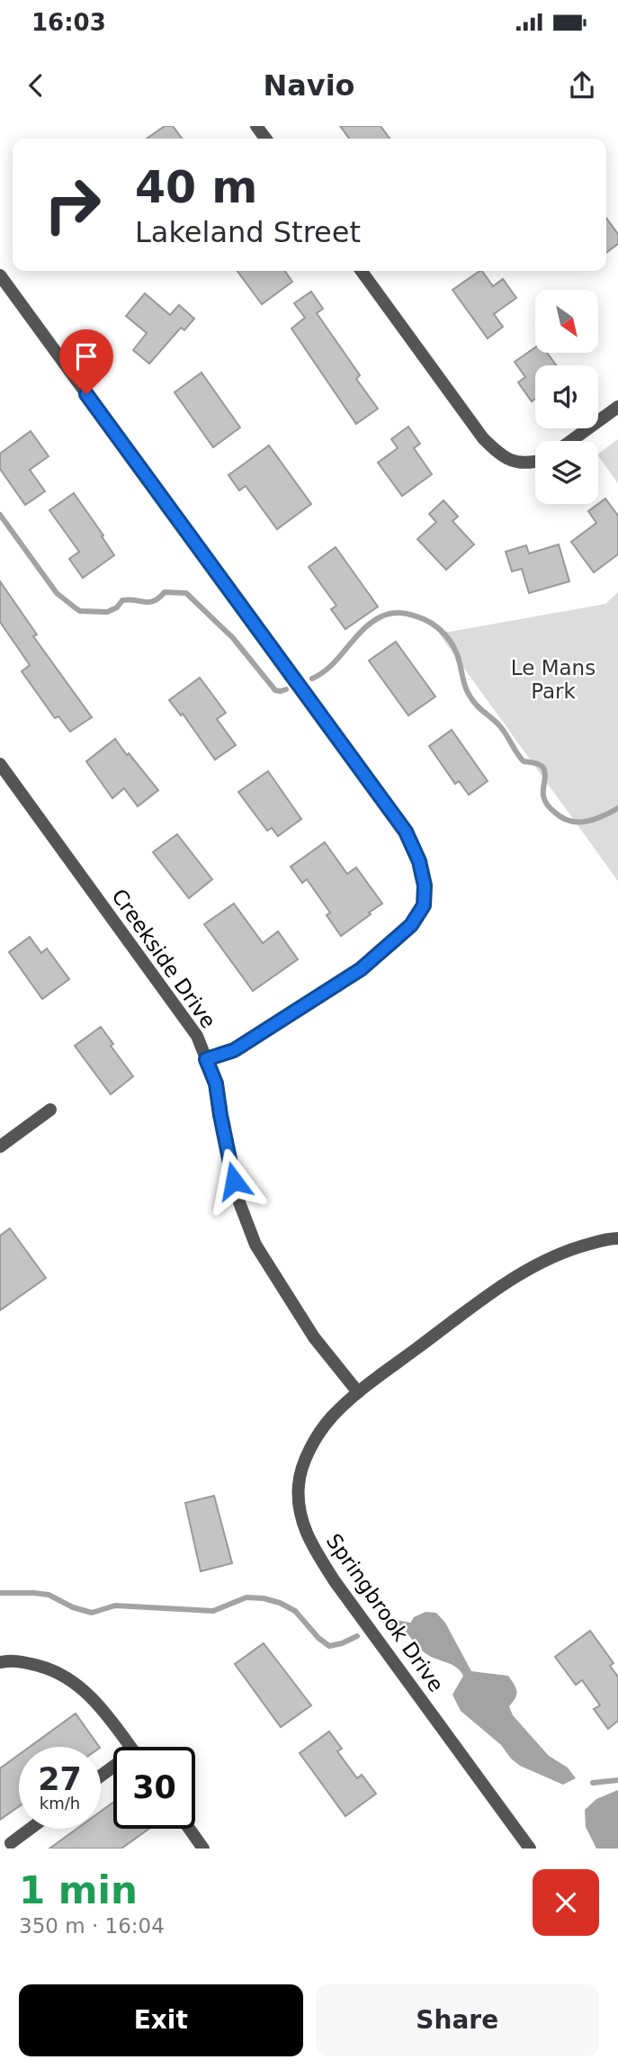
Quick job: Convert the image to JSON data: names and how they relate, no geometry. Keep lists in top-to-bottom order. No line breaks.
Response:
{"streets":{"street":["Creekside Drive","Springbrook Drive"]},"crossings":[["Creekside Drive","Springbrook Drive"]],"parks":["Le Mans Park"],"north":"bottom right","page":{"status":"16:03","header":"Navio","turn":["40 m","Lakeland Street"],"speed":"27 km/h","limit":"30","heading":["1 min","350 m · 16:04"],"buttons":["Exit","Share"]}}
